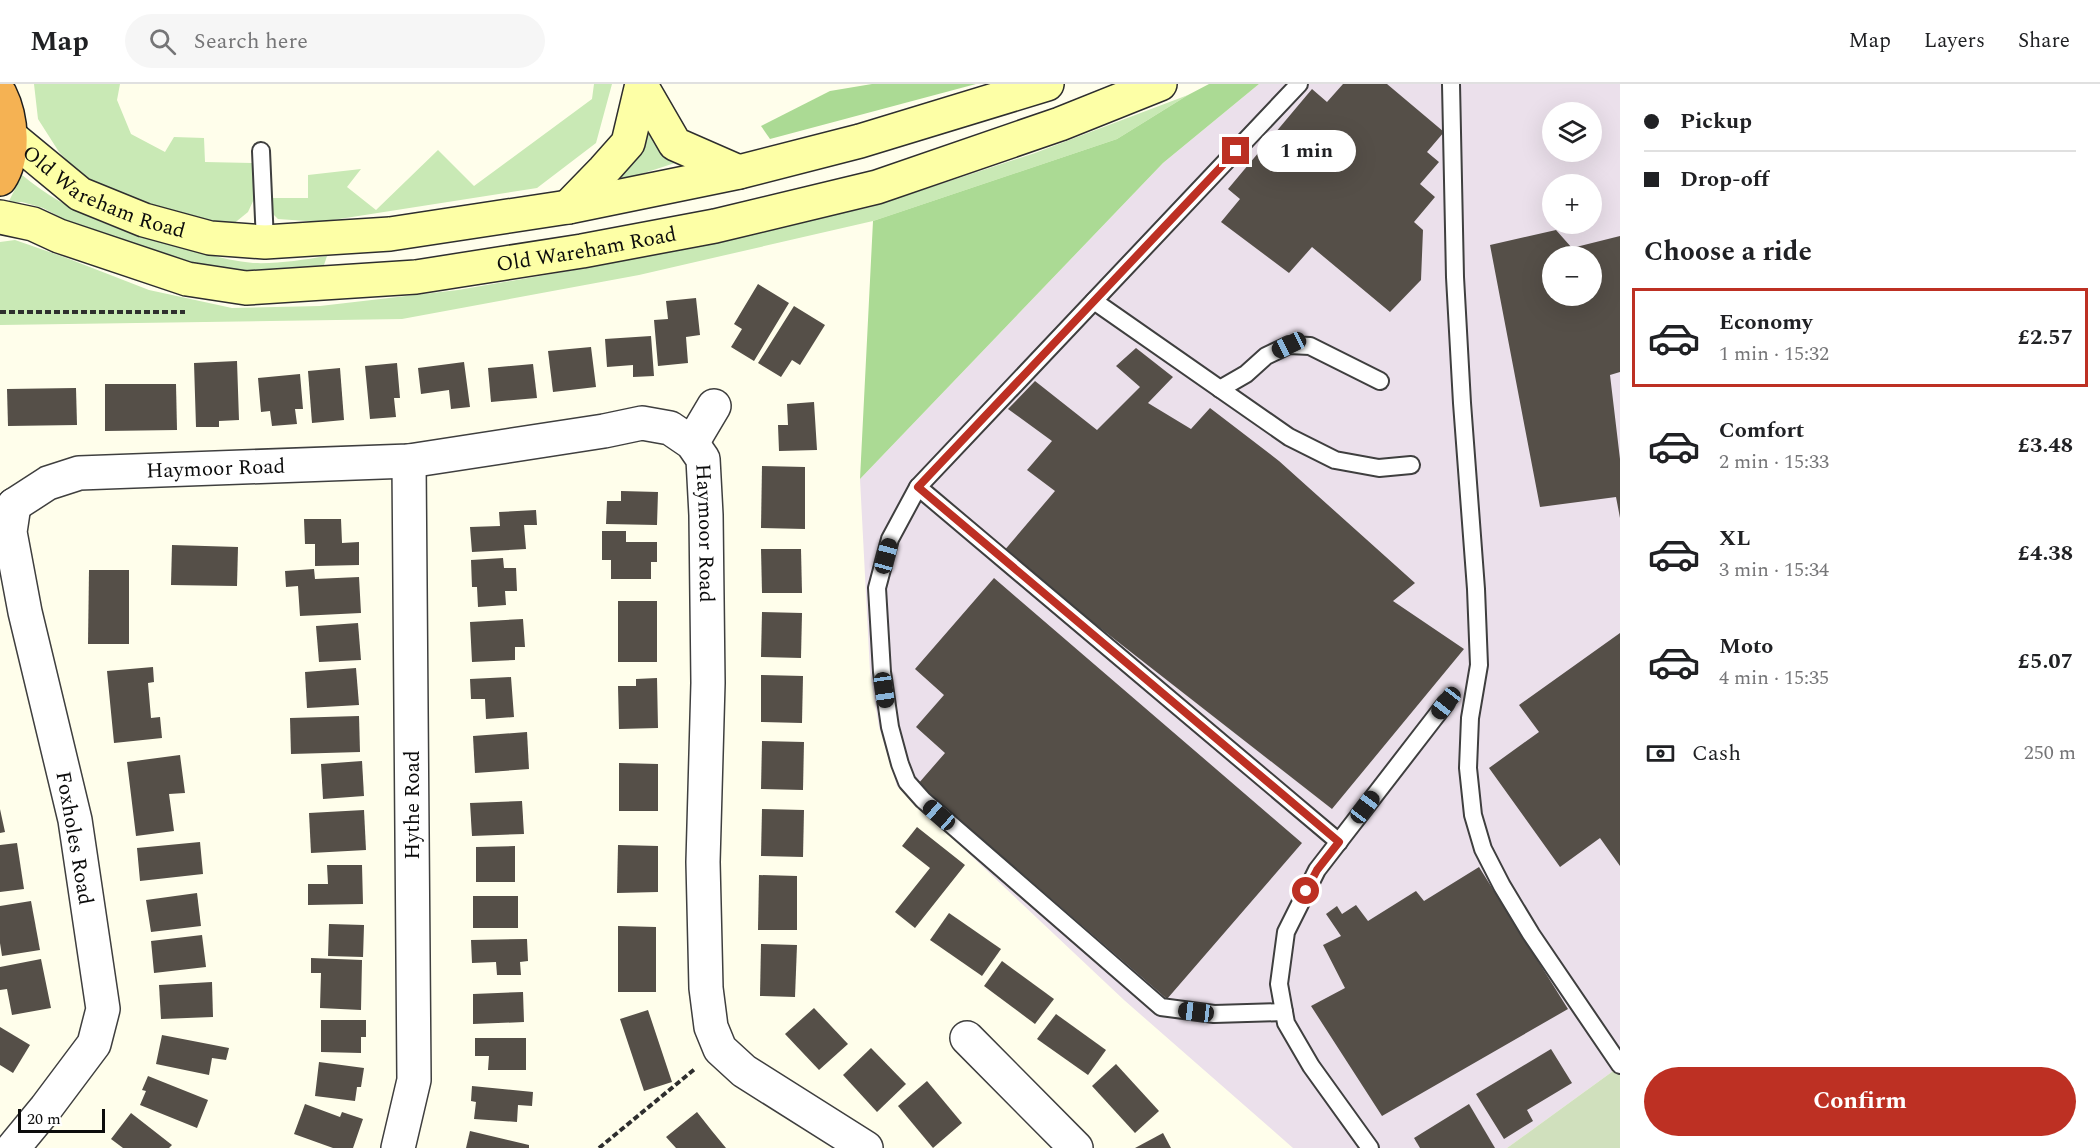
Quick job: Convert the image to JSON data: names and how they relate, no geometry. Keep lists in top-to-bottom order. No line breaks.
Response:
{"streets":{"street":["Old Wareham Road","Haymoor Road","Hythe Road","Foxholes Road"]},"crossings":[["Haymoor Road","Hythe Road"],["Haymoor Road","Foxholes Road"]],"scale_bar":"20 m","page":{"header":"Map","search":"Search here","nav":["Map","Layers","Share"],"banner":["Pickup","Drop-off"],"map_buttons":["+","−"],"bubble":"1 min","heading":"Choose a ride","list":[{"name":"Economy","note":"1 min · 15:32","value":"£2.57"},{"name":"Comfort","note":"2 min · 15:33","value":"£3.48"},{"name":"XL","note":"3 min · 15:34","value":"£4.38"},{"name":"Moto","note":"4 min · 15:35","value":"£5.07"}],"pay":["Cash","250 m"],"buttons":"Confirm","scale":"20 m"}}
